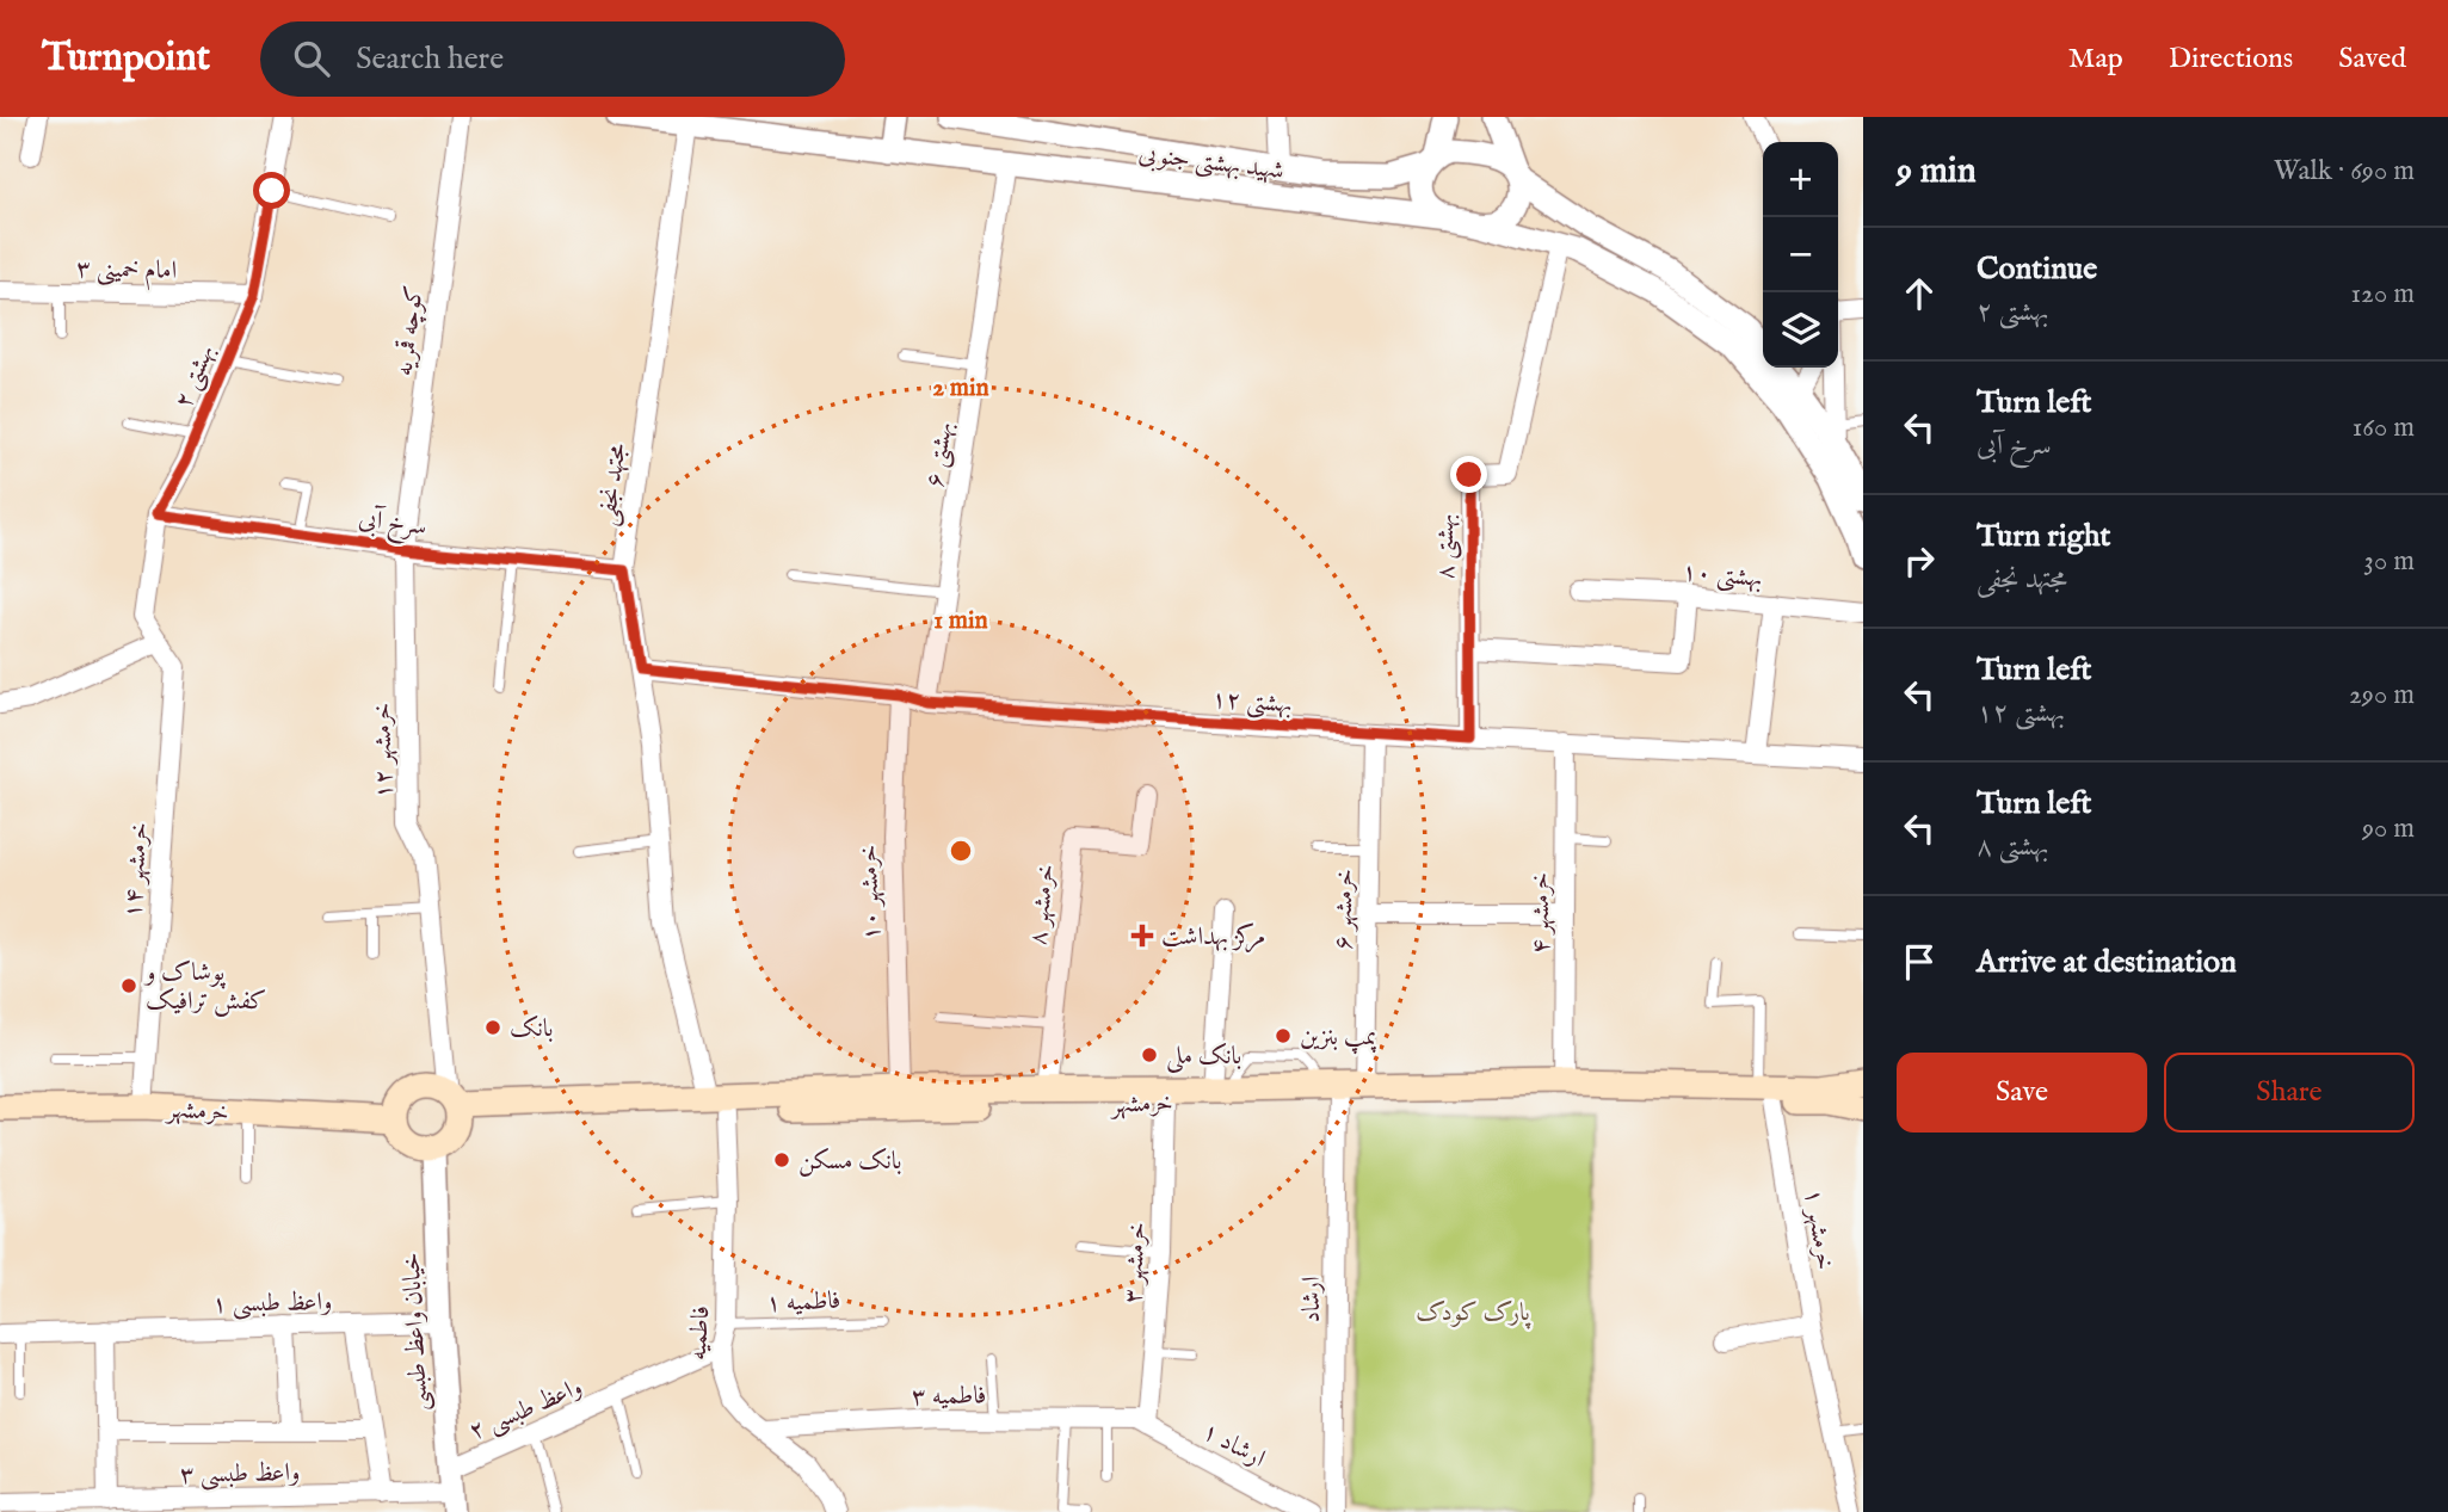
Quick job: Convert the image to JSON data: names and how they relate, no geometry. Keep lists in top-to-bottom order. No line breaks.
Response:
{"streets":{"main road":["خرمشهر"],"street":["شهید بهشتی جنوبی","امام خمینی ۳","کوچه قمریه","بهشتی ۲","بهشتی ۶","مجتهد نجفی","سرخ آبی","بهشتی ۸","بهشتی ۱۰","بهشتی ۱۲","خرمشهر ۱۲","خرمشهر ۱۴","خرمشهر ۱۰","خرمشهر ۸","خرمشهر ۶","خرمشهر ۴","خرمشهر ۱","خرمشهر ۳","ارشاد","واعظ طبسی ۱","خیابان واعظ طبسی","فاطمیه","فاطمیه ۳","واعظ طبسی ۲","ارشاد ۱","واعظ طبسی ۳"],"lane":["فاطمیه ۱"]},"crossings":[["شهید بهشتی جنوبی","بهشتی ۶"],["شهید بهشتی جنوبی","مجتهد نجفی"],["امام خمینی ۳","بهشتی ۲"],["کوچه قمریه","سرخ آبی"],["کوچه قمریه","خرمشهر ۱۲"],["بهشتی ۲","سرخ آبی"],["بهشتی ۲","خرمشهر ۱۴"],["بهشتی ۶","بهشتی ۱۲"],["مجتهد نجفی","سرخ آبی"],["مجتهد نجفی","بهشتی ۱۲"],["مجتهد نجفی","خرمشهر"],["مجتهد نجفی","فاطمیه"],["سرخ آبی","خرمشهر ۱۲"],["بهشتی ۸","بهشتی ۱۲"],["بهشتی ۱۲","خرمشهر ۱۰"],["بهشتی ۱۲","خرمشهر ۶"],["بهشتی ۱۲","خرمشهر ۴"],["خرمشهر ۱۲","خرمشهر"],["خرمشهر ۱۲","خیابان واعظ طبسی"],["خرمشهر ۱۴","خرمشهر"],["خرمشهر ۱۰","خرمشهر"],["خرمشهر ۸","خرمشهر"],["خرمشهر ۶","خرمشهر"],["خرمشهر ۴","خرمشهر"],["خرمشهر","خرمشهر ۱"],["خرمشهر","خرمشهر ۳"],["خرمشهر","ارشاد"],["خرمشهر","خیابان واعظ طبسی"],["خرمشهر","فاطمیه"],["خرمشهر ۳","فاطمیه ۳"],["خرمشهر ۳","ارشاد ۱"],["فاطمیه ۱","فاطمیه"],["واعظ طبسی ۱","خیابان واعظ طبسی"],["خیابان واعظ طبسی","واعظ طبسی ۲"],["خیابان واعظ طبسی","واعظ طبسی ۳"],["فاطمیه","فاطمیه ۳"],["فاطمیه","واعظ طبسی ۲"],["فاطمیه ۳","ارشاد ۱"]],"parks":["پارک کودک"],"places":{"health":["مرکز بهداشت"],"other":["پوشاک و کفش ترافیک","بانک","پمپ بنزین","بانک ملی","بانک مسکن"]},"page":{"header":"Turnpoint","search":"Search here","nav":["Map","Directions","Saved"],"heading":["9 min","Walk · 690 m"],"map_buttons":["+","−"],"list":[["Continue","بهشتی ۲","120 m"],["Turn left","سرخ آبی","160 m"],["Turn right","مجتهد نجفی","30 m"],["Turn left","بهشتی ۱۲","290 m"],["Turn left","بهشتی ۸","90 m"],"Arrive at destination"],"buttons":["Save","Share"]},"rings":["2 min","1 min"]}
